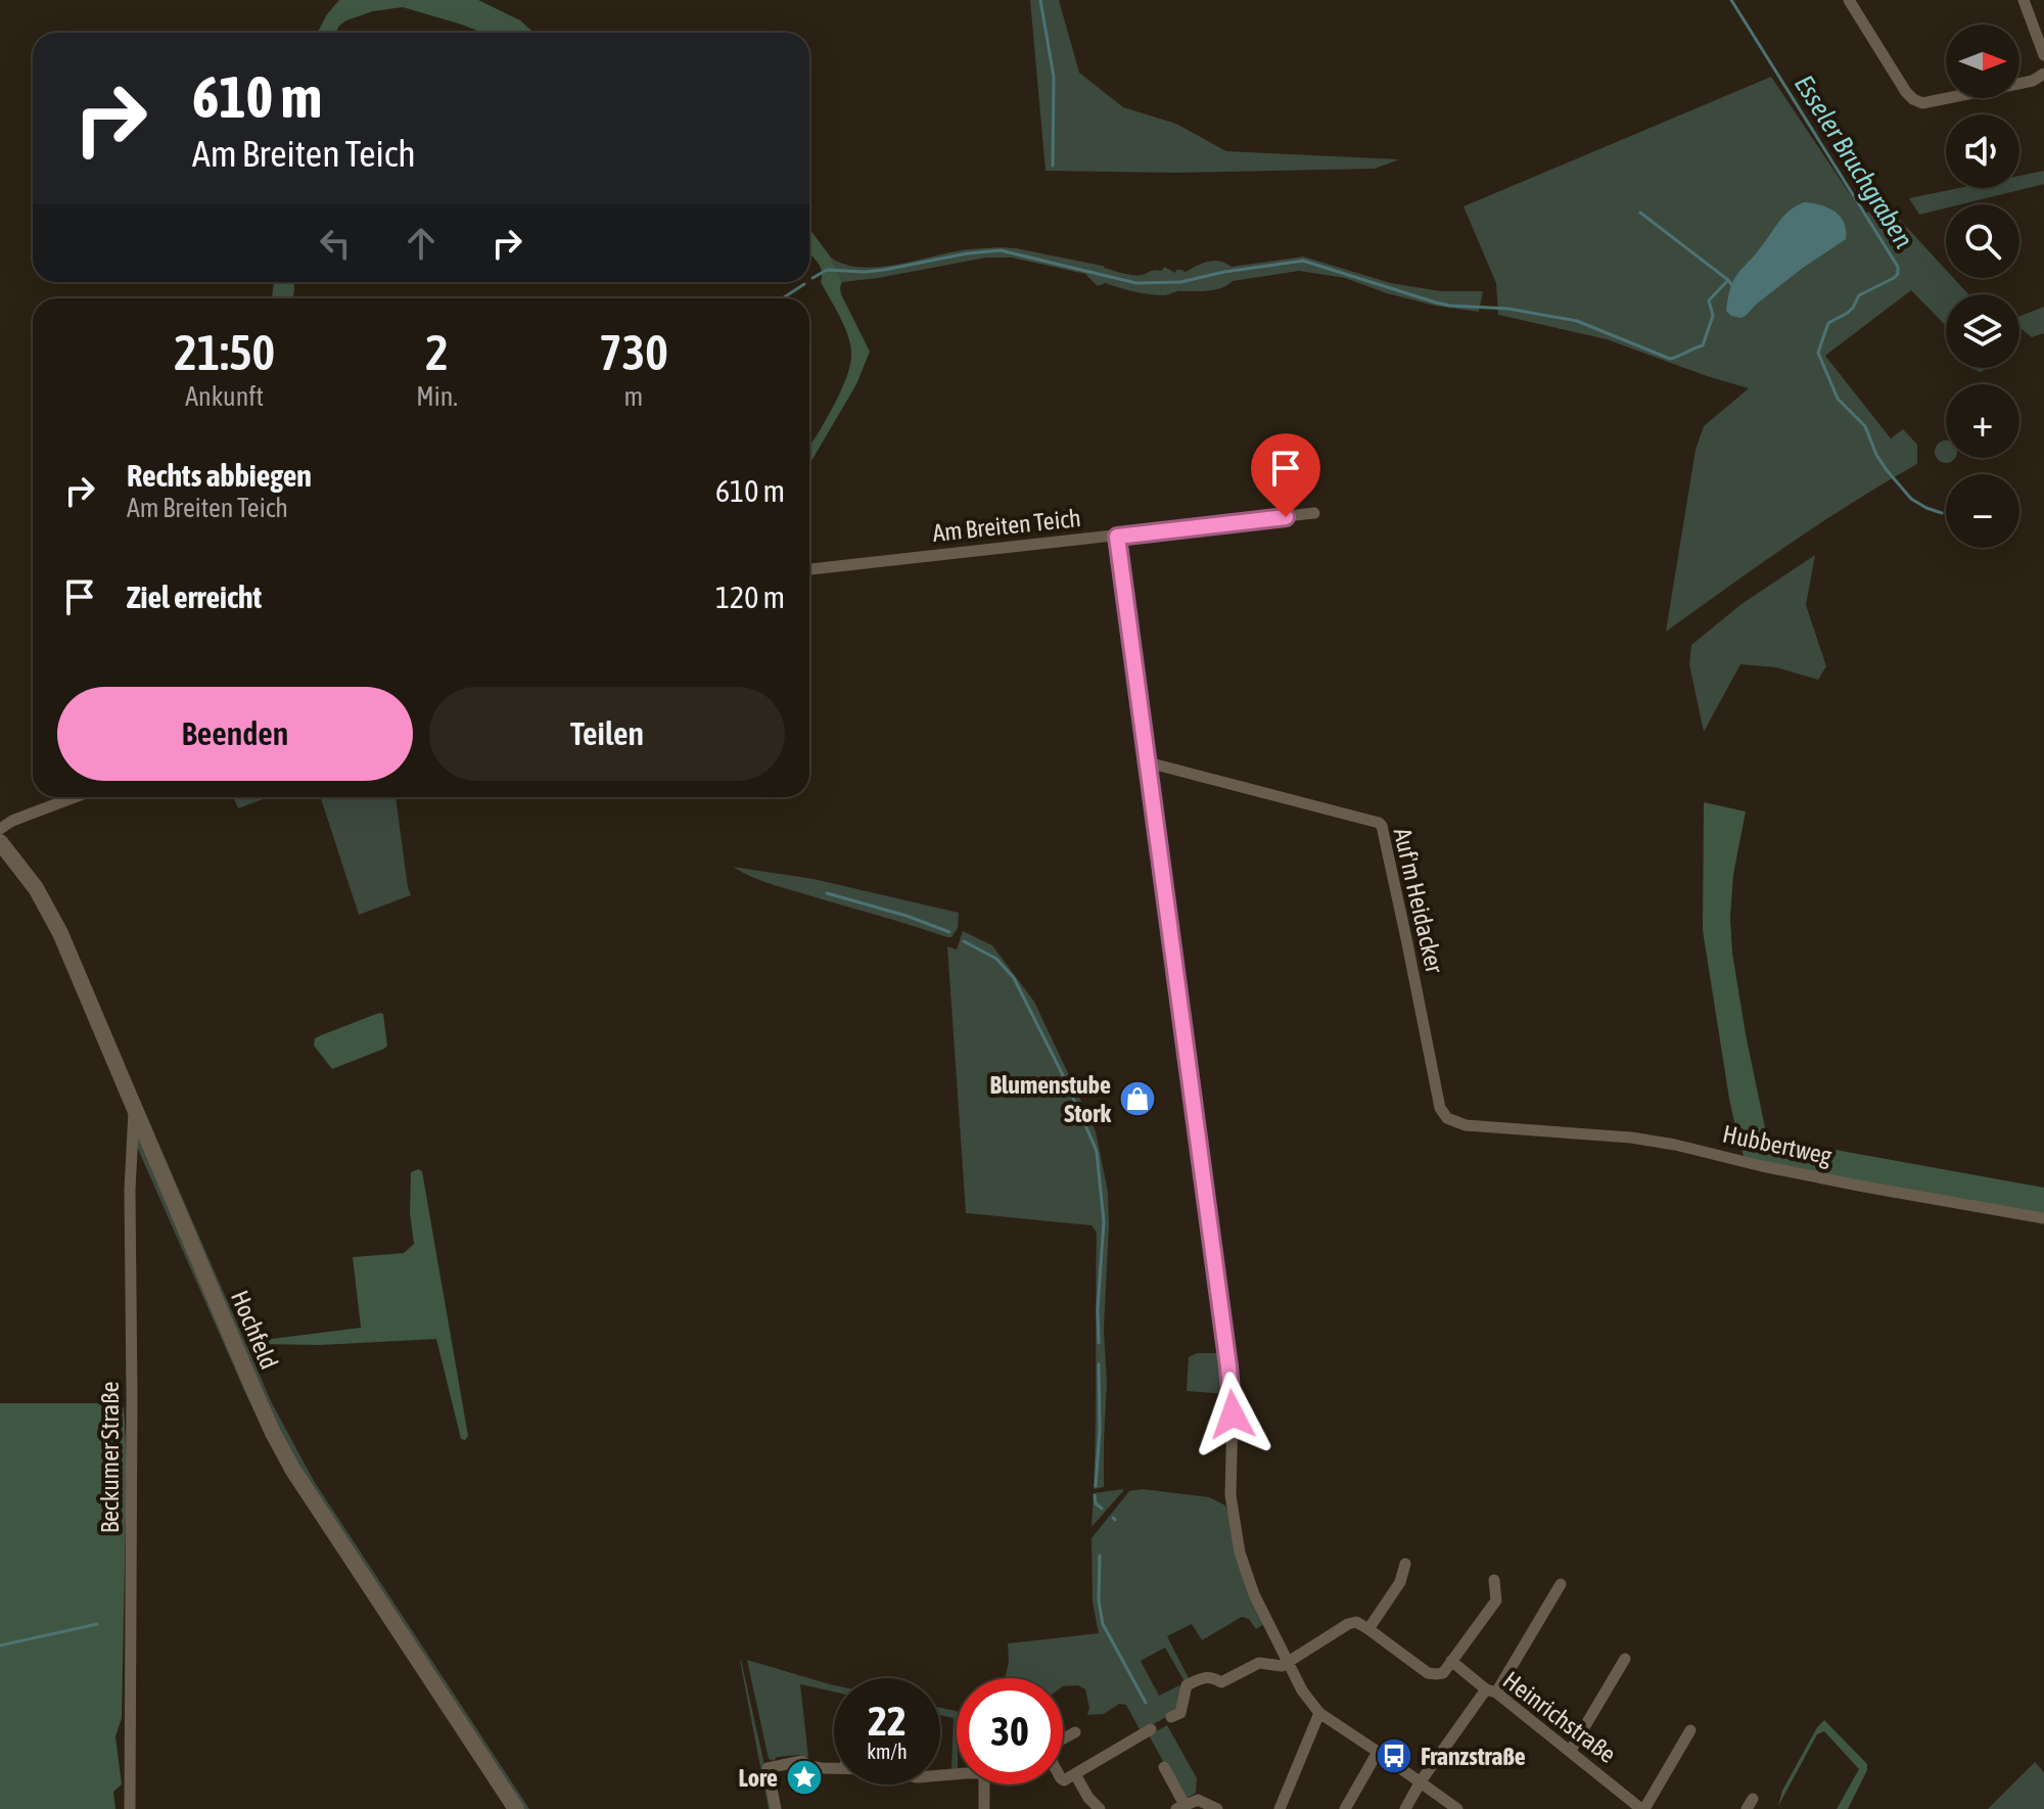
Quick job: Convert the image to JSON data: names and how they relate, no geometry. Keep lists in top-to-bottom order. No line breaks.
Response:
{"streets":{"street":["Am Breiten Teich","Auf'm Heidacker","Hubbertweg","Hochfeld","Beckumer Straße","Heinrichstraße"]},"crossings":[["Auf'm Heidacker","Hubbertweg"],["Hochfeld","Beckumer Straße"]],"water":["Esseler Bruchgraben"],"places":{"shop":["Blumenstube Stork"],"bus stop":["Franzstraße"],"place":["Lore"]},"north":"right","page":{"map_buttons":["+","−"],"turn":["610 m","Am Breiten Teich"],"eta":["21:50","Ankunft","2","Min.","730","m"],"list":[{"name":"Rechts abbiegen","note":"Am Breiten Teich","value":"610 m"},{"name":"Ziel erreicht","value":"120 m"}],"buttons":["Beenden","Teilen"],"speed":"22 km/h","limit":"30"}}
